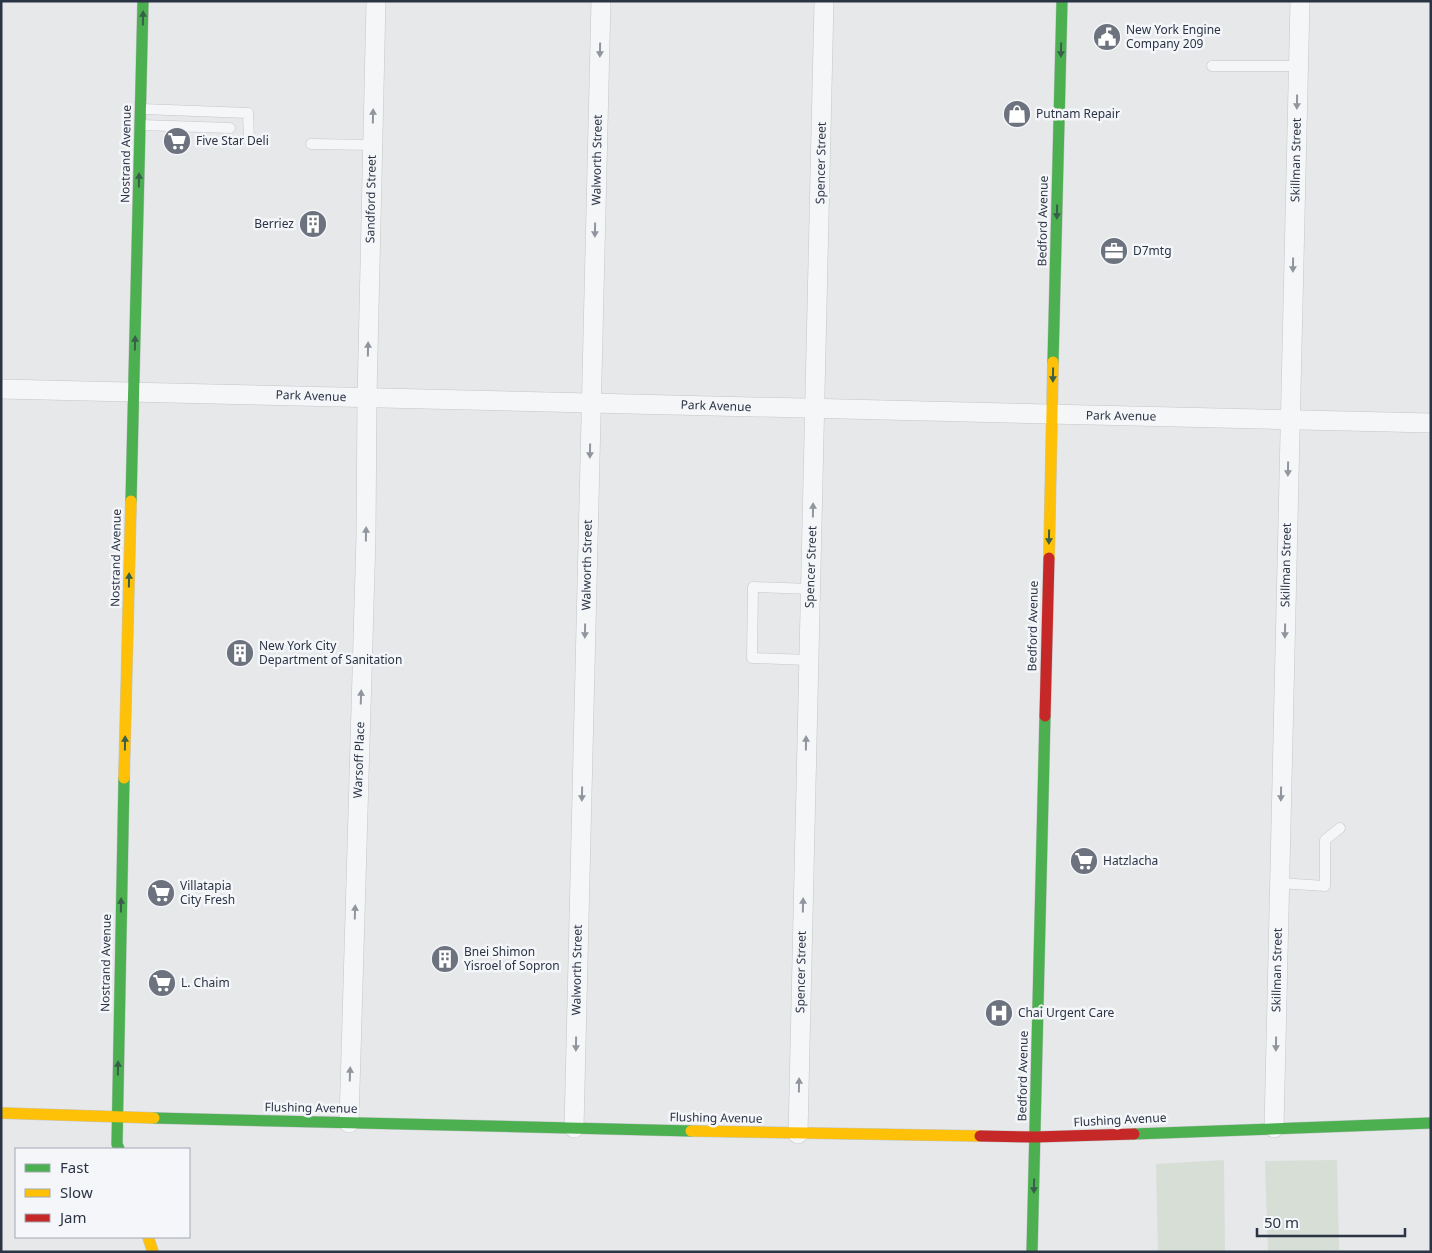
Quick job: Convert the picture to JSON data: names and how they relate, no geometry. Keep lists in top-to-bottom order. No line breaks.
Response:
{"streets":{"main road":["Nostrand Avenue","Bedford Avenue","Flushing Avenue"],"street":["Walworth Street","Skillman Street","Spencer Street","Sandford Street","Park Avenue","Warsoff Place"]},"crossings":[["Nostrand Avenue","Park Avenue"],["Nostrand Avenue","Flushing Avenue"],["Walworth Street","Park Avenue"],["Walworth Street","Flushing Avenue"],["Skillman Street","Park Avenue"],["Skillman Street","Flushing Avenue"],["Spencer Street","Park Avenue"],["Spencer Street","Flushing Avenue"],["Sandford Street","Park Avenue"],["Sandford Street","Warsoff Place"],["Bedford Avenue","Park Avenue"],["Bedford Avenue","Flushing Avenue"],["Park Avenue","Warsoff Place"],["Warsoff Place","Flushing Avenue"]],"one_way":["Nostrand Avenue","Walworth Street","Skillman Street","Spencer Street","Sandford Street","Bedford Avenue","Warsoff Place"],"places":{"public building":["New York Engine Company 209"],"shop":["Putnam Repair"],"supermarket":["Five Star Deli","Hatzlacha","Villatapia City Fresh","L. Chaim"],"building":["Berriez","New York City Department of Sanitation","Bnei Shimon Yisroel of Sopron"],"office":["D7mtg"],"hospital":["Chai Urgent Care"]},"legend":["Fast","Slow","Jam"],"scale_bar":"50 m"}
